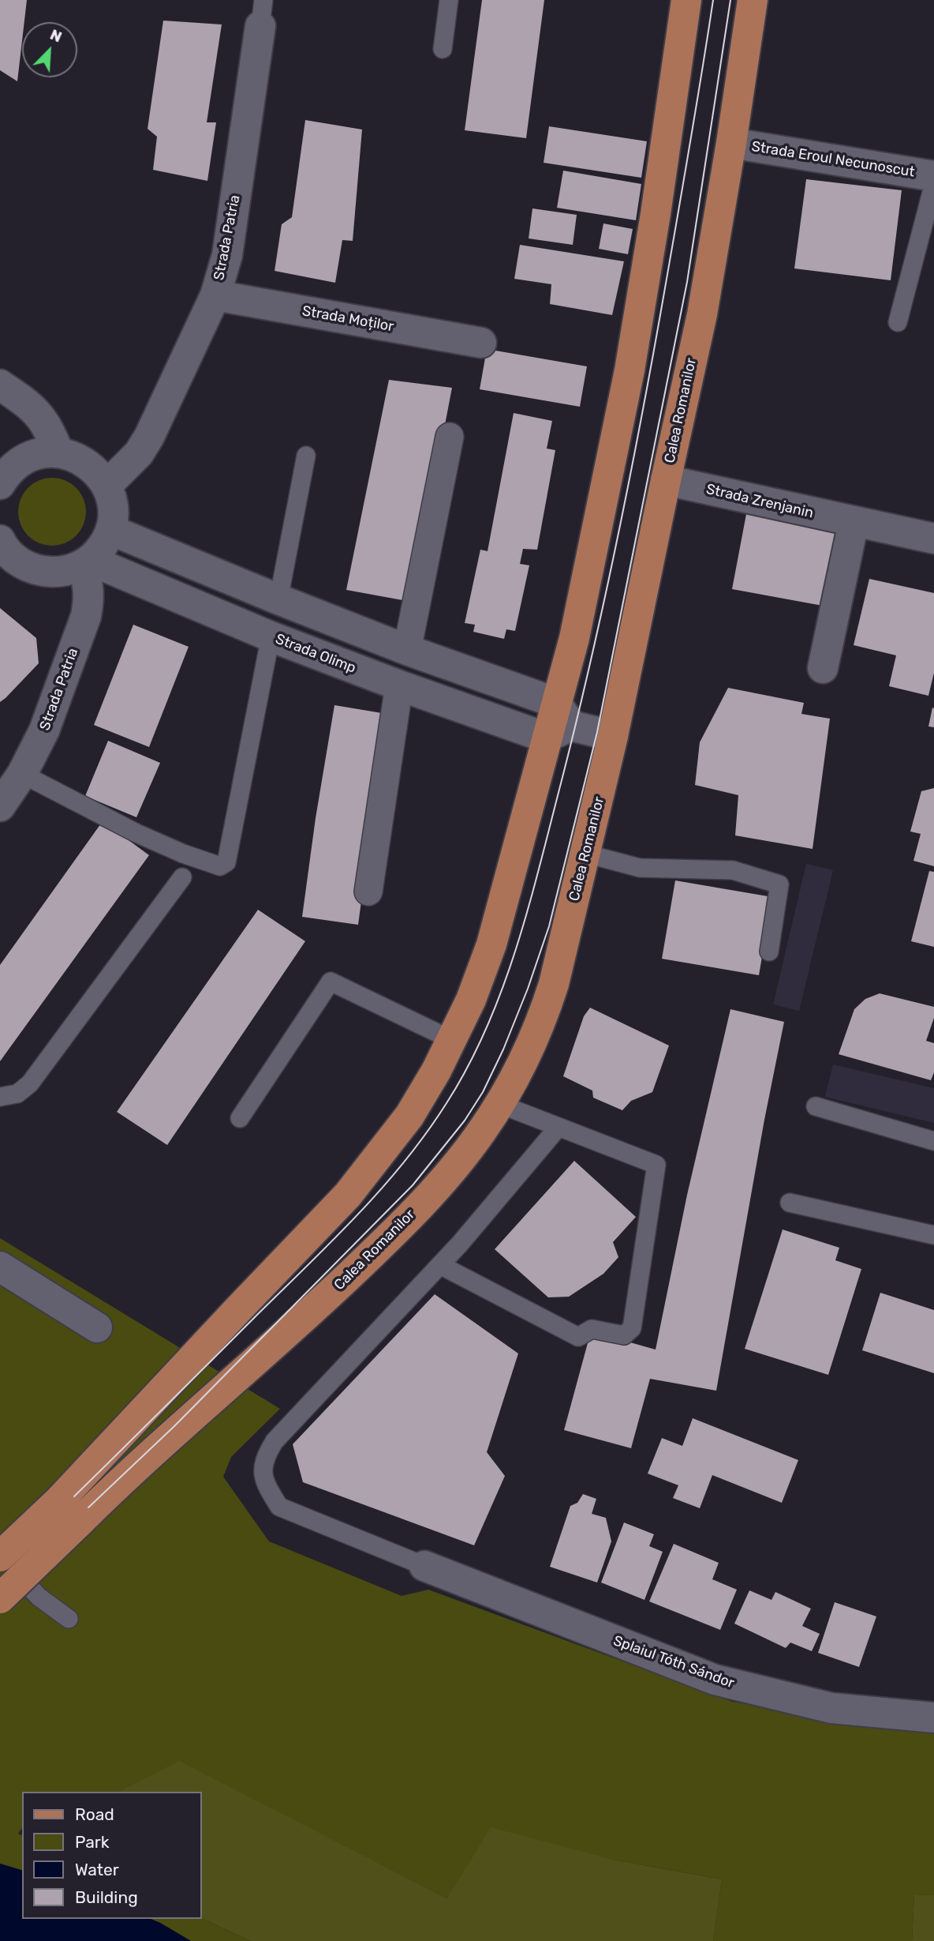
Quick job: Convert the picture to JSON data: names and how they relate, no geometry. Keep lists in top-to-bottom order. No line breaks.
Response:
{"streets":{"main road":["Calea Romanilor"],"street":["Strada Eroul Necunoscut","Strada Patria","Strada Moților","Strada Zrenjanin","Strada Olimp","Splaiul Tóth Sándor"]},"crossings":[["Strada Eroul Necunoscut","Calea Romanilor"],["Strada Patria","Strada Moților"],["Strada Patria","Strada Olimp"],["Calea Romanilor","Strada Zrenjanin"]],"legend":["Road","Park","Water","Building"],"north":"top right"}
